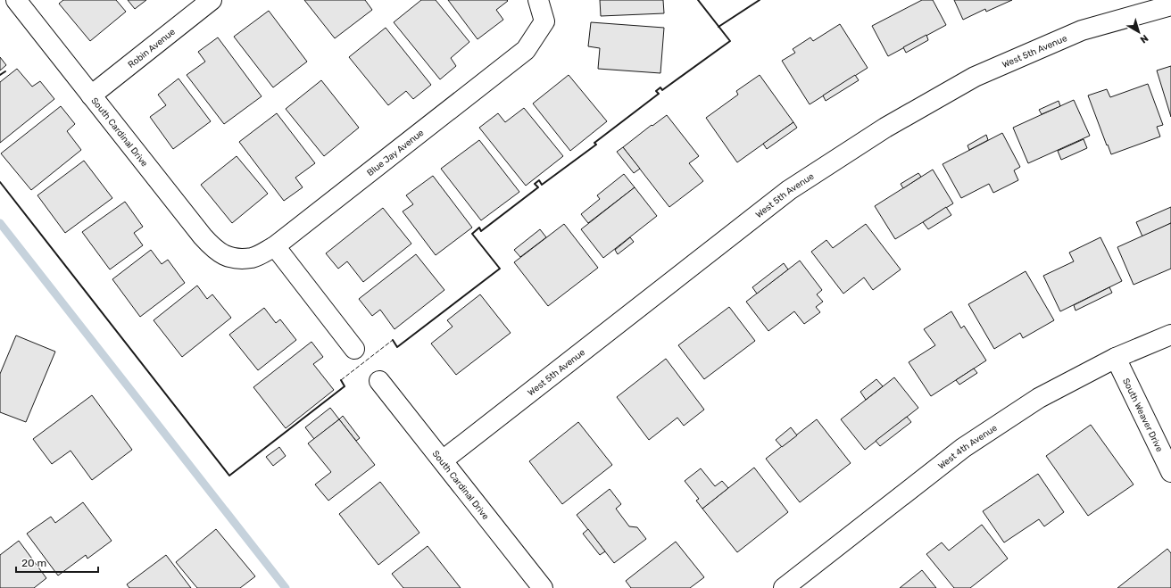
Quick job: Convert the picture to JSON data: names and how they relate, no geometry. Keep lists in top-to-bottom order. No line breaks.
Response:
{"streets":{"street":["Robin Avenue","West 5th Avenue","South Cardinal Drive","Blue Jay Avenue","South Weaver Drive","West 4th Avenue"]},"crossings":[["Robin Avenue","South Cardinal Drive"],["West 5th Avenue","South Cardinal Drive"],["South Cardinal Drive","Blue Jay Avenue"],["South Weaver Drive","West 4th Avenue"]],"scale_bar":"20 m","north":"bottom right"}
